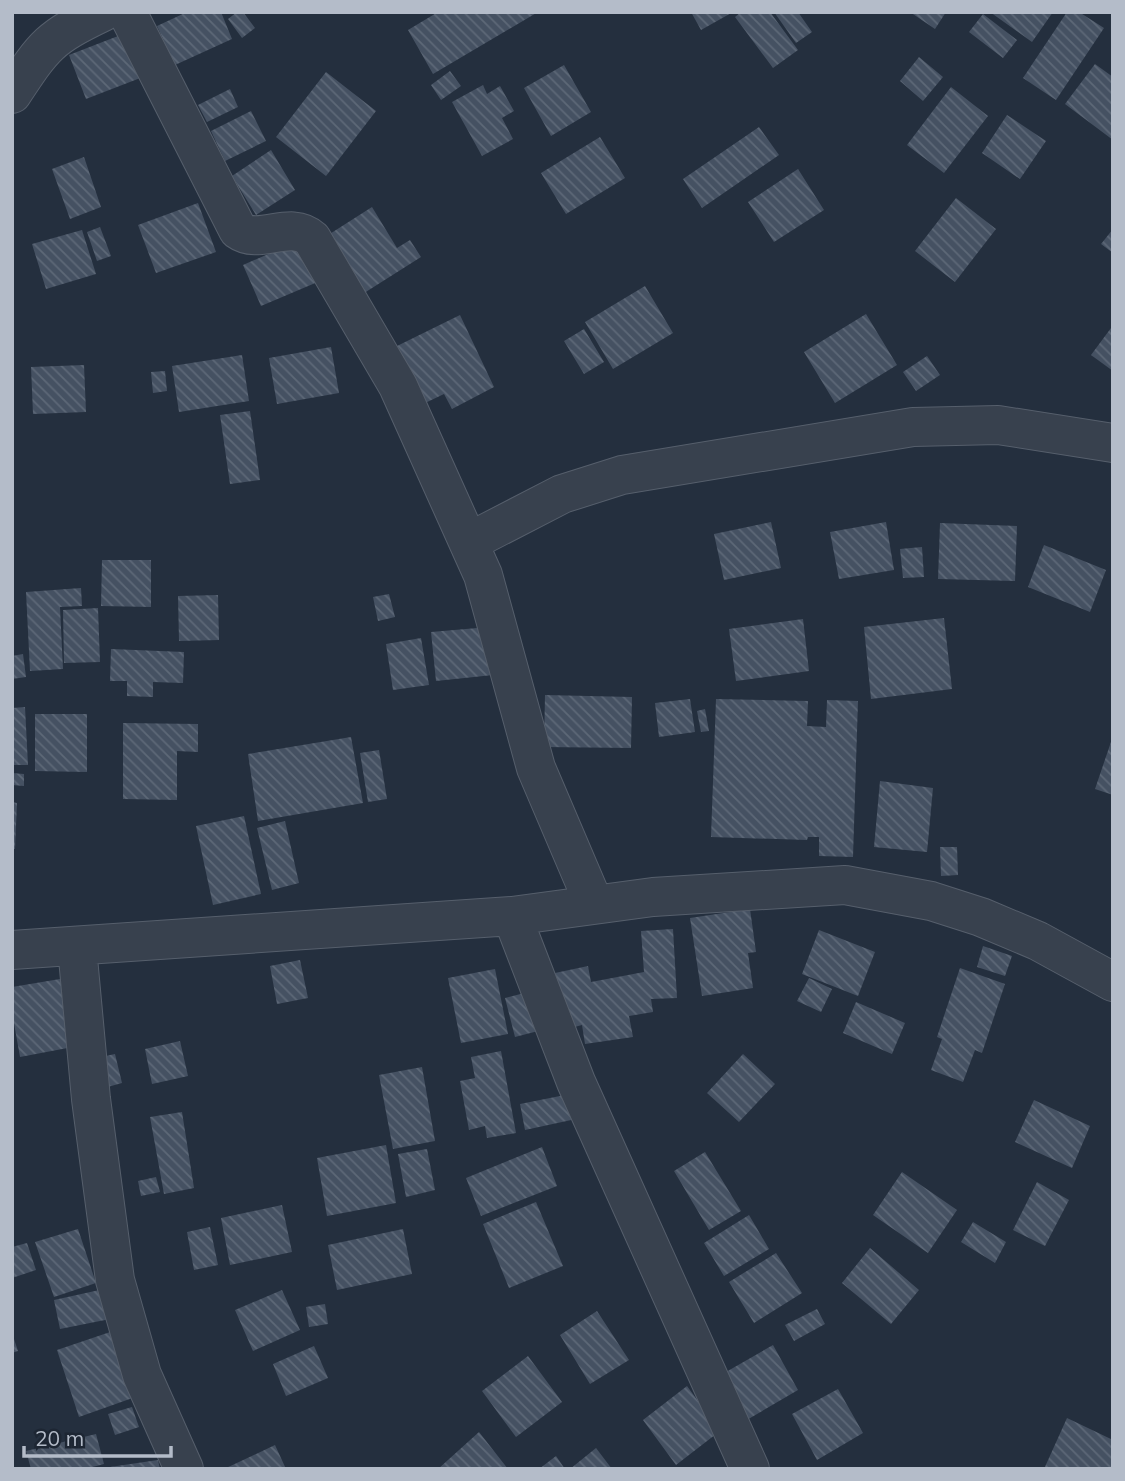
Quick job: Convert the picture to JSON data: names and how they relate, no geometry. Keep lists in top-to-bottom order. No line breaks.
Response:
{"scale_bar":"20 m"}
